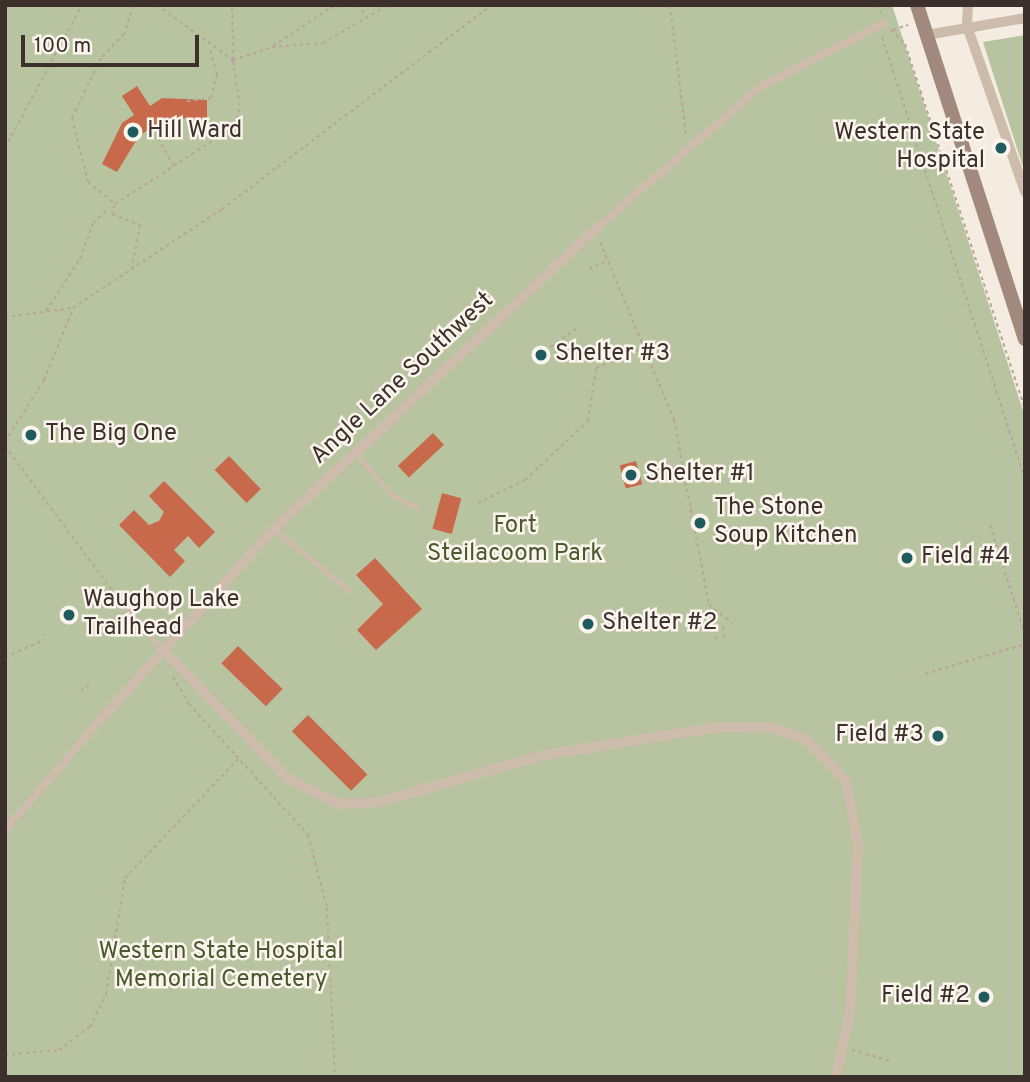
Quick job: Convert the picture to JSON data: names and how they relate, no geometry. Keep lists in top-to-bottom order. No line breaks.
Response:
{"streets":{"street":["Angle Lane Southwest"]},"parks":["Fort Steilacoom Park","Western State Hospital Memorial Cemetery"],"places":["Hill Ward","Western State Hospital","Shelter #3","The Big One","Shelter #1","The Stone Soup Kitchen","Field #4","Waughop Lake Trailhead","Shelter #2","Field #3","Field #2"],"scale_bar":"100 m"}
